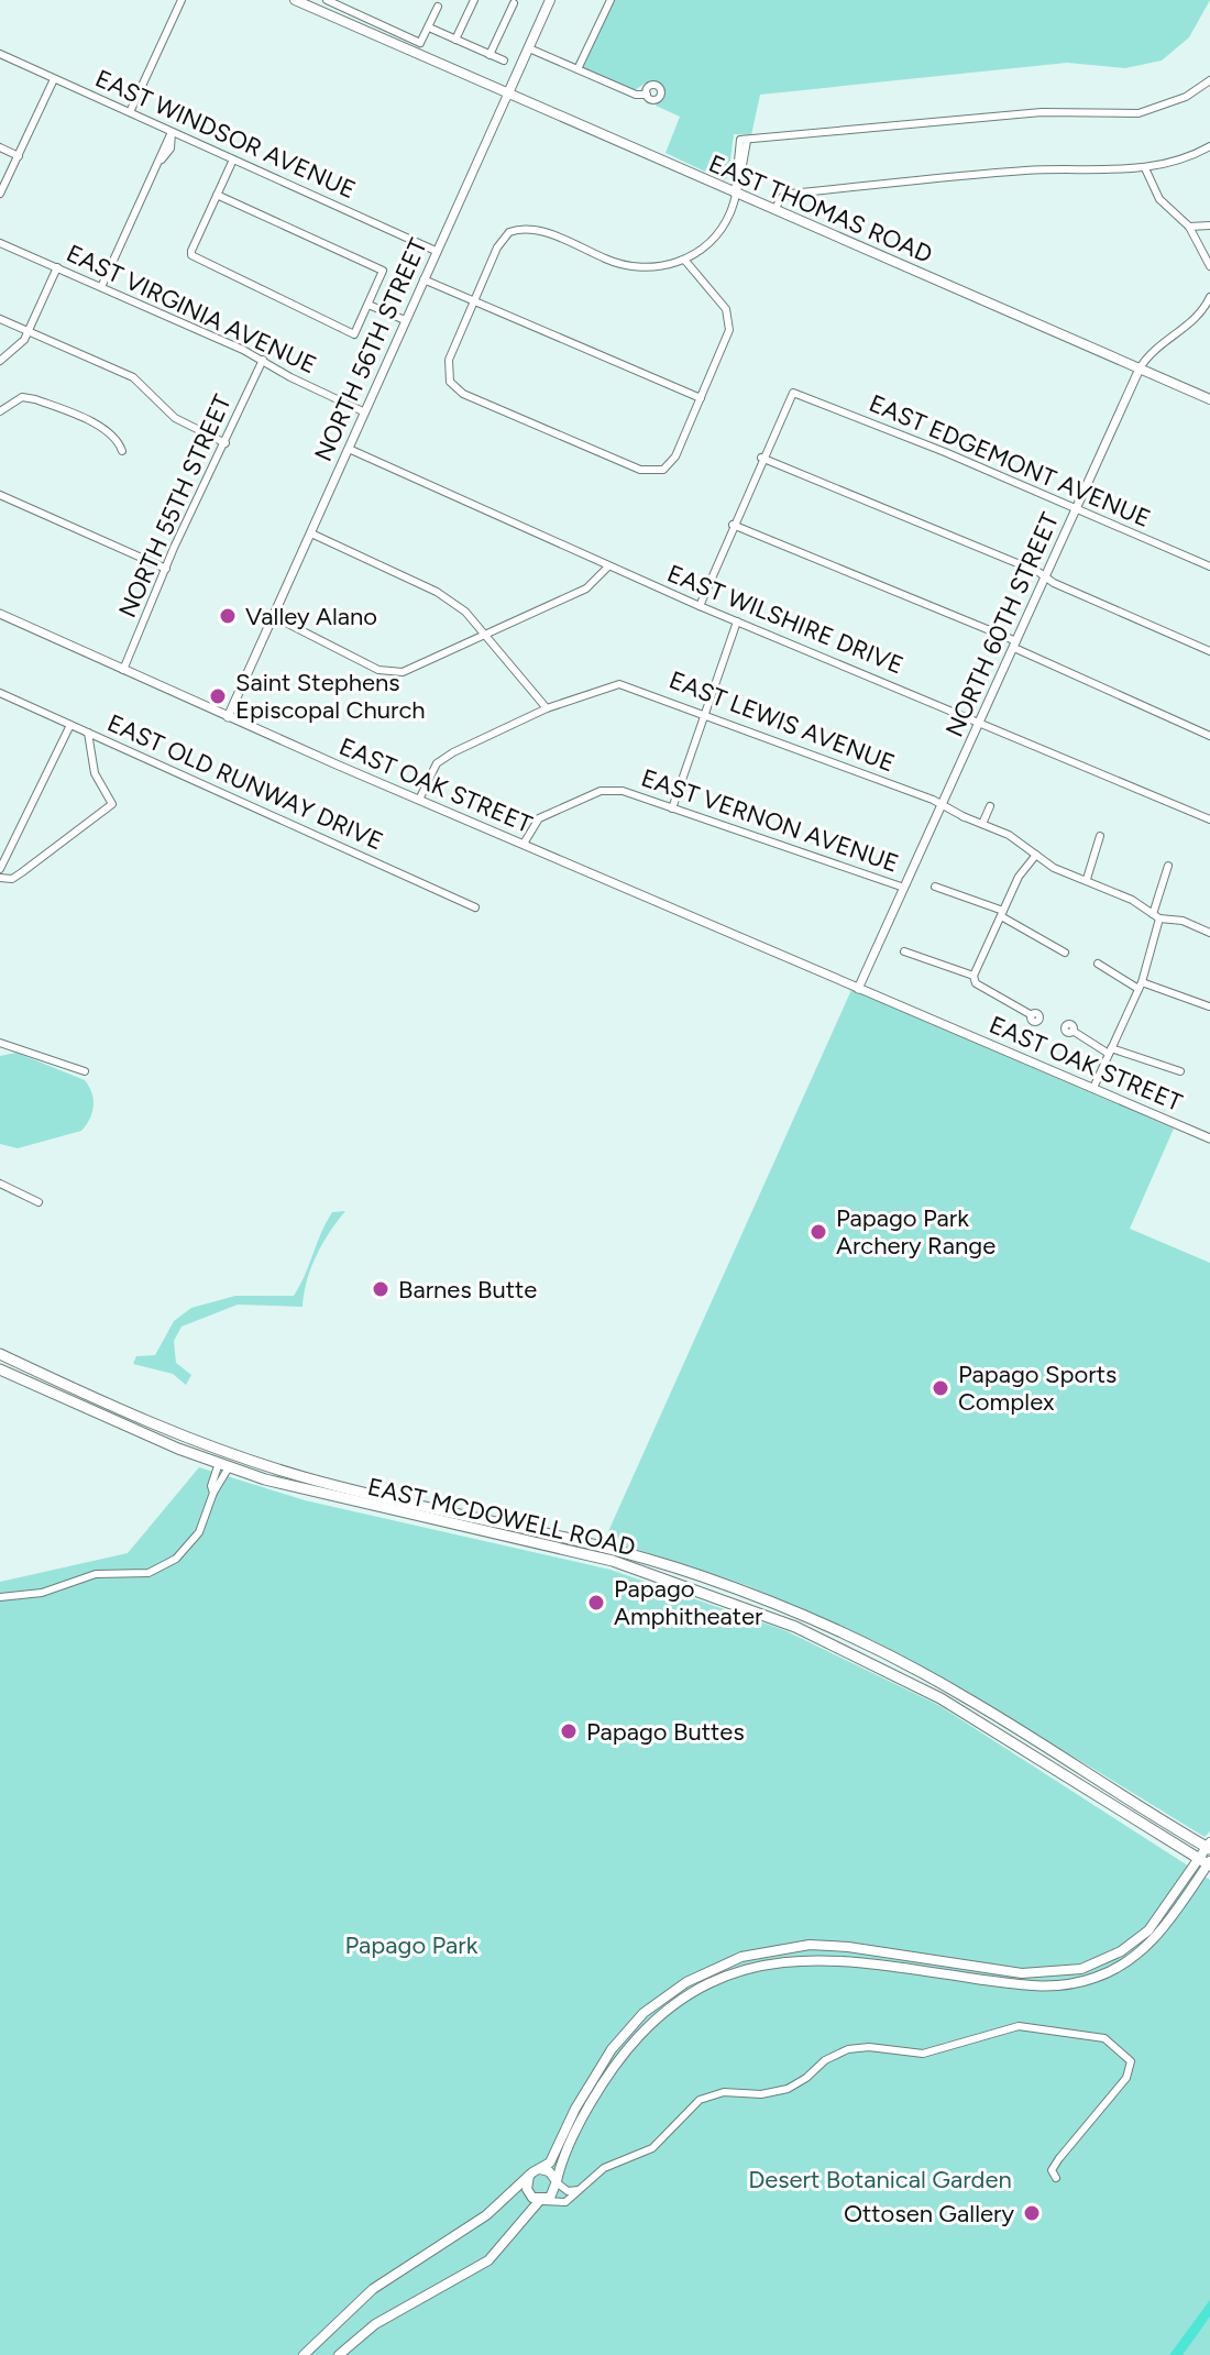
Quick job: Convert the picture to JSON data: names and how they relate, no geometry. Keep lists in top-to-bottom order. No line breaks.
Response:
{"streets":{"main road":["EAST THOMAS ROAD","NORTH 56TH STREET","EAST MCDOWELL ROAD"],"street":["EAST WINDSOR AVENUE","EAST VIRGINIA AVENUE","EAST EDGEMONT AVENUE","NORTH 55TH STREET","EAST WILSHIRE DRIVE","NORTH 60TH STREET","EAST LEWIS AVENUE","EAST OLD RUNWAY DRIVE","EAST OAK STREET","EAST VERNON AVENUE"]},"crossings":[["EAST WINDSOR AVENUE","NORTH 56TH STREET"],["EAST THOMAS ROAD","NORTH 56TH STREET"],["EAST THOMAS ROAD","NORTH 60TH STREET"],["EAST VIRGINIA AVENUE","NORTH 56TH STREET"],["EAST VIRGINIA AVENUE","NORTH 55TH STREET"],["NORTH 56TH STREET","EAST WILSHIRE DRIVE"],["NORTH 56TH STREET","EAST OAK STREET"],["EAST EDGEMONT AVENUE","NORTH 60TH STREET"],["NORTH 55TH STREET","EAST OAK STREET"],["EAST WILSHIRE DRIVE","NORTH 60TH STREET"],["NORTH 60TH STREET","EAST LEWIS AVENUE"],["NORTH 60TH STREET","EAST OAK STREET"],["NORTH 60TH STREET","EAST VERNON AVENUE"],["EAST OAK STREET","EAST VERNON AVENUE"]],"parks":["Papago Park","Desert Botanical Garden"],"places":["Valley Alano","Saint Stephens Episcopal Church","Papago Park Archery Range","Barnes Butte","Papago Sports Complex","Papago Amphitheater","Papago Buttes","Ottosen Gallery"]}
